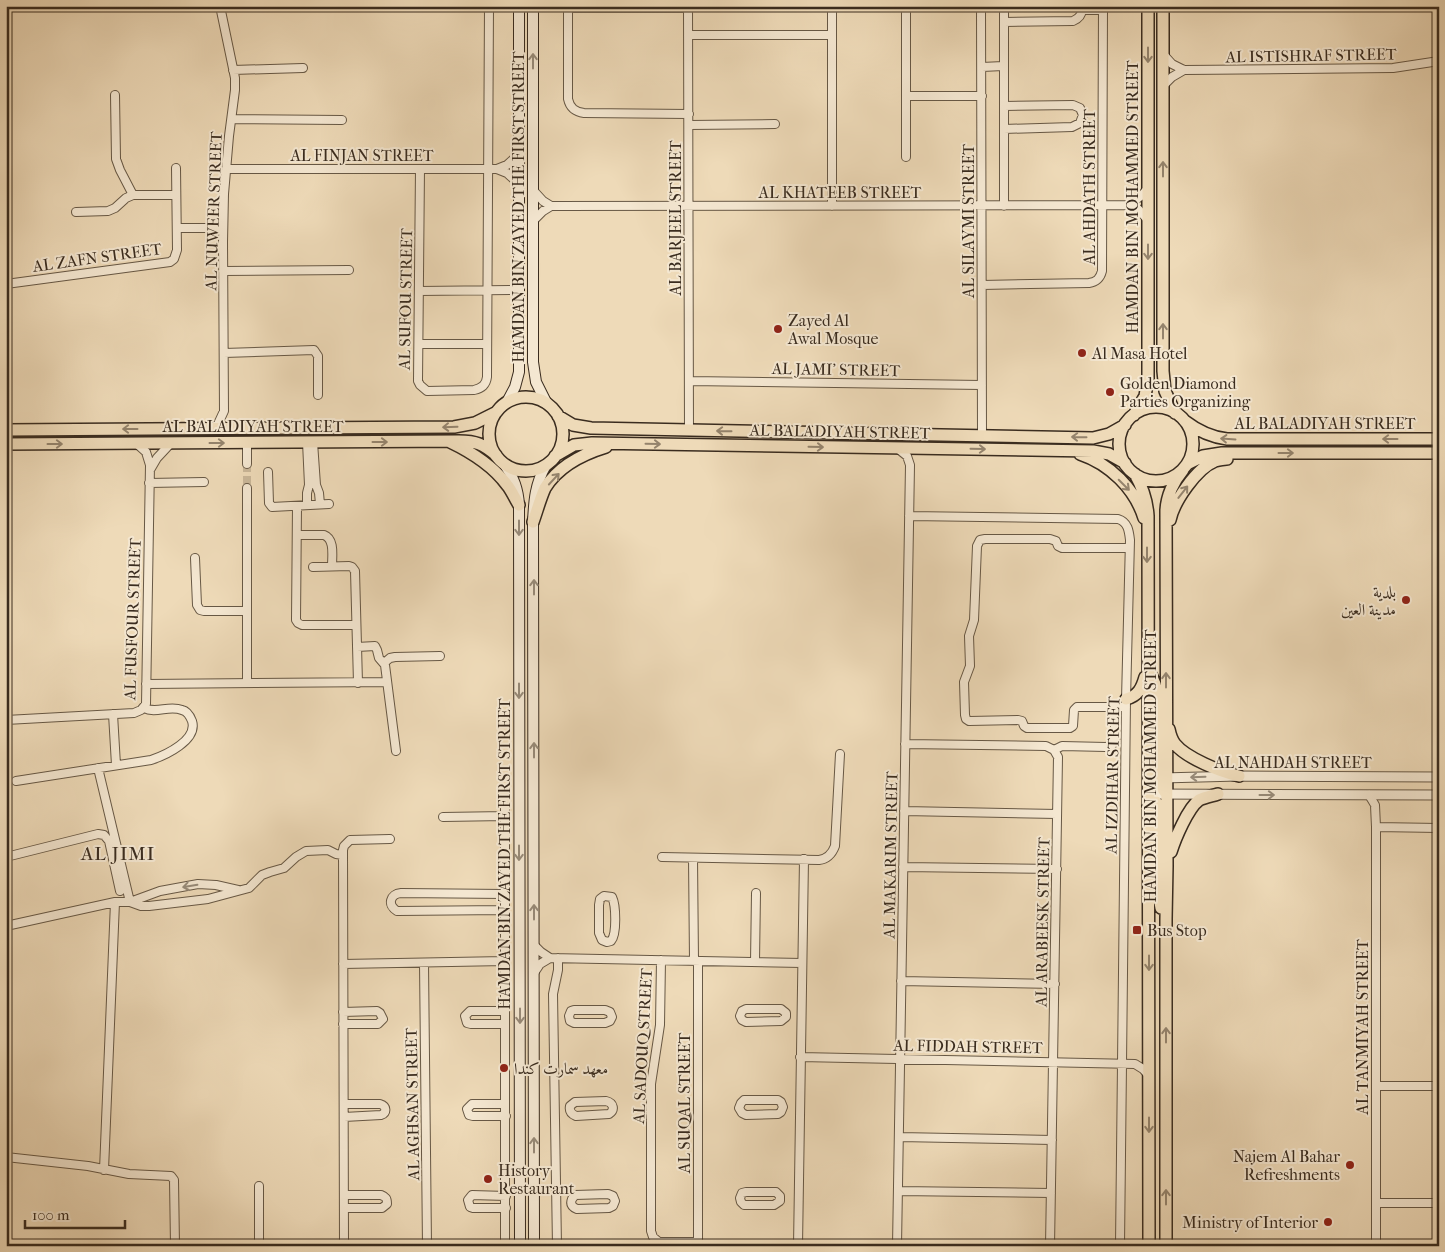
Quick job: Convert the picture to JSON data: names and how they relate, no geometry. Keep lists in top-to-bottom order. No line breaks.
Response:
{"streets":{"main road":["HAMDAN BIN MOHAMMED STREET","HAMDAN BIN ZAYED THE FIRST STREET","AL BALADIYAH STREET"],"street":["AL ISTISHRAF STREET","AL FINJAN STREET","AL AHDATH STREET","AL KHATEEB STREET","AL NUWEER STREET","AL BARJEEL STREET","AL SILAYMI STREET","AL ZAFN STREET","AL SUFOU STREET","AL JAMI' STREET","AL FUSFOUR STREET","AL NAHDAH STREET","AL IZDIHAR STREET","AL MAKARIM STREET","AL ARABEESK STREET","AL TANMIYAH STREET","AL SADOUQ STREET","AL FIDDAH STREET","AL SUQAL STREET","AL AGHSAN STREET"]},"crossings":[["AL FINJAN STREET","AL NUWEER STREET"],["AL FINJAN STREET","AL SUFOU STREET"],["AL AHDATH STREET","AL KHATEEB STREET"],["AL AHDATH STREET","AL SILAYMI STREET"],["AL KHATEEB STREET","AL BARJEEL STREET"],["AL KHATEEB STREET","AL SILAYMI STREET"],["HAMDAN BIN MOHAMMED STREET","AL BALADIYAH STREET"],["HAMDAN BIN MOHAMMED STREET","AL NAHDAH STREET"],["HAMDAN BIN ZAYED THE FIRST STREET","AL BALADIYAH STREET"],["AL NUWEER STREET","AL ZAFN STREET"],["AL BARJEEL STREET","AL JAMI' STREET"],["AL BARJEEL STREET","AL BALADIYAH STREET"],["AL SILAYMI STREET","AL JAMI' STREET"],["AL SILAYMI STREET","AL BALADIYAH STREET"],["AL BALADIYAH STREET","AL FUSFOUR STREET"],["AL NAHDAH STREET","AL TANMIYAH STREET"],["AL IZDIHAR STREET","AL MAKARIM STREET"],["AL IZDIHAR STREET","AL FIDDAH STREET"],["AL MAKARIM STREET","AL FIDDAH STREET"],["AL ARABEESK STREET","AL FIDDAH STREET"],["AL SADOUQ STREET","AL SUQAL STREET"]],"districts":["AL JIMI"],"places":{"other":["Zayed Al Awal Mosque","Al Masa Hotel","Golden Diamond Parties Organizing","بلدية مدينة العين","معهد سمارت كندا","Najem Al Bahar Refreshments","History Restaurant","Ministry of Interior"],"transit":["Bus Stop"]},"scale_bar":"100 m"}
